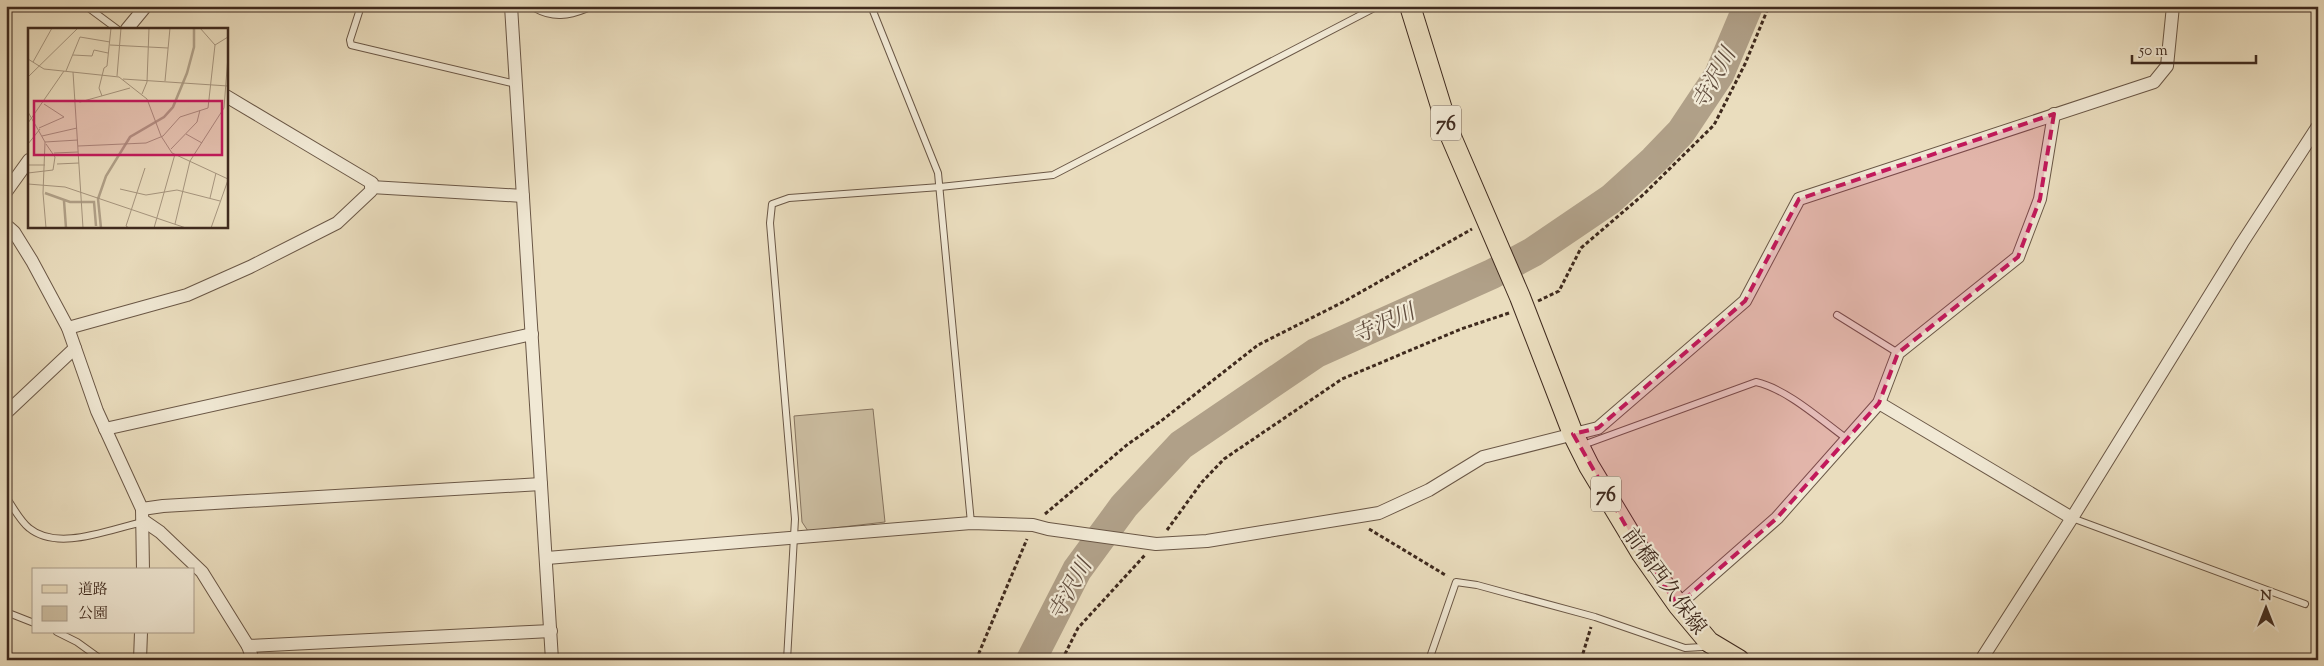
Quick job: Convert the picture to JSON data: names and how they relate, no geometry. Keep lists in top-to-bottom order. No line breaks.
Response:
{"streets":{"main road":["76","前橋西久保線"]},"crossings":[["76","前橋西久保線"]],"water":["寺沢川"],"legend":["道路","公園"],"scale_bar":"50 m","north":"top"}
